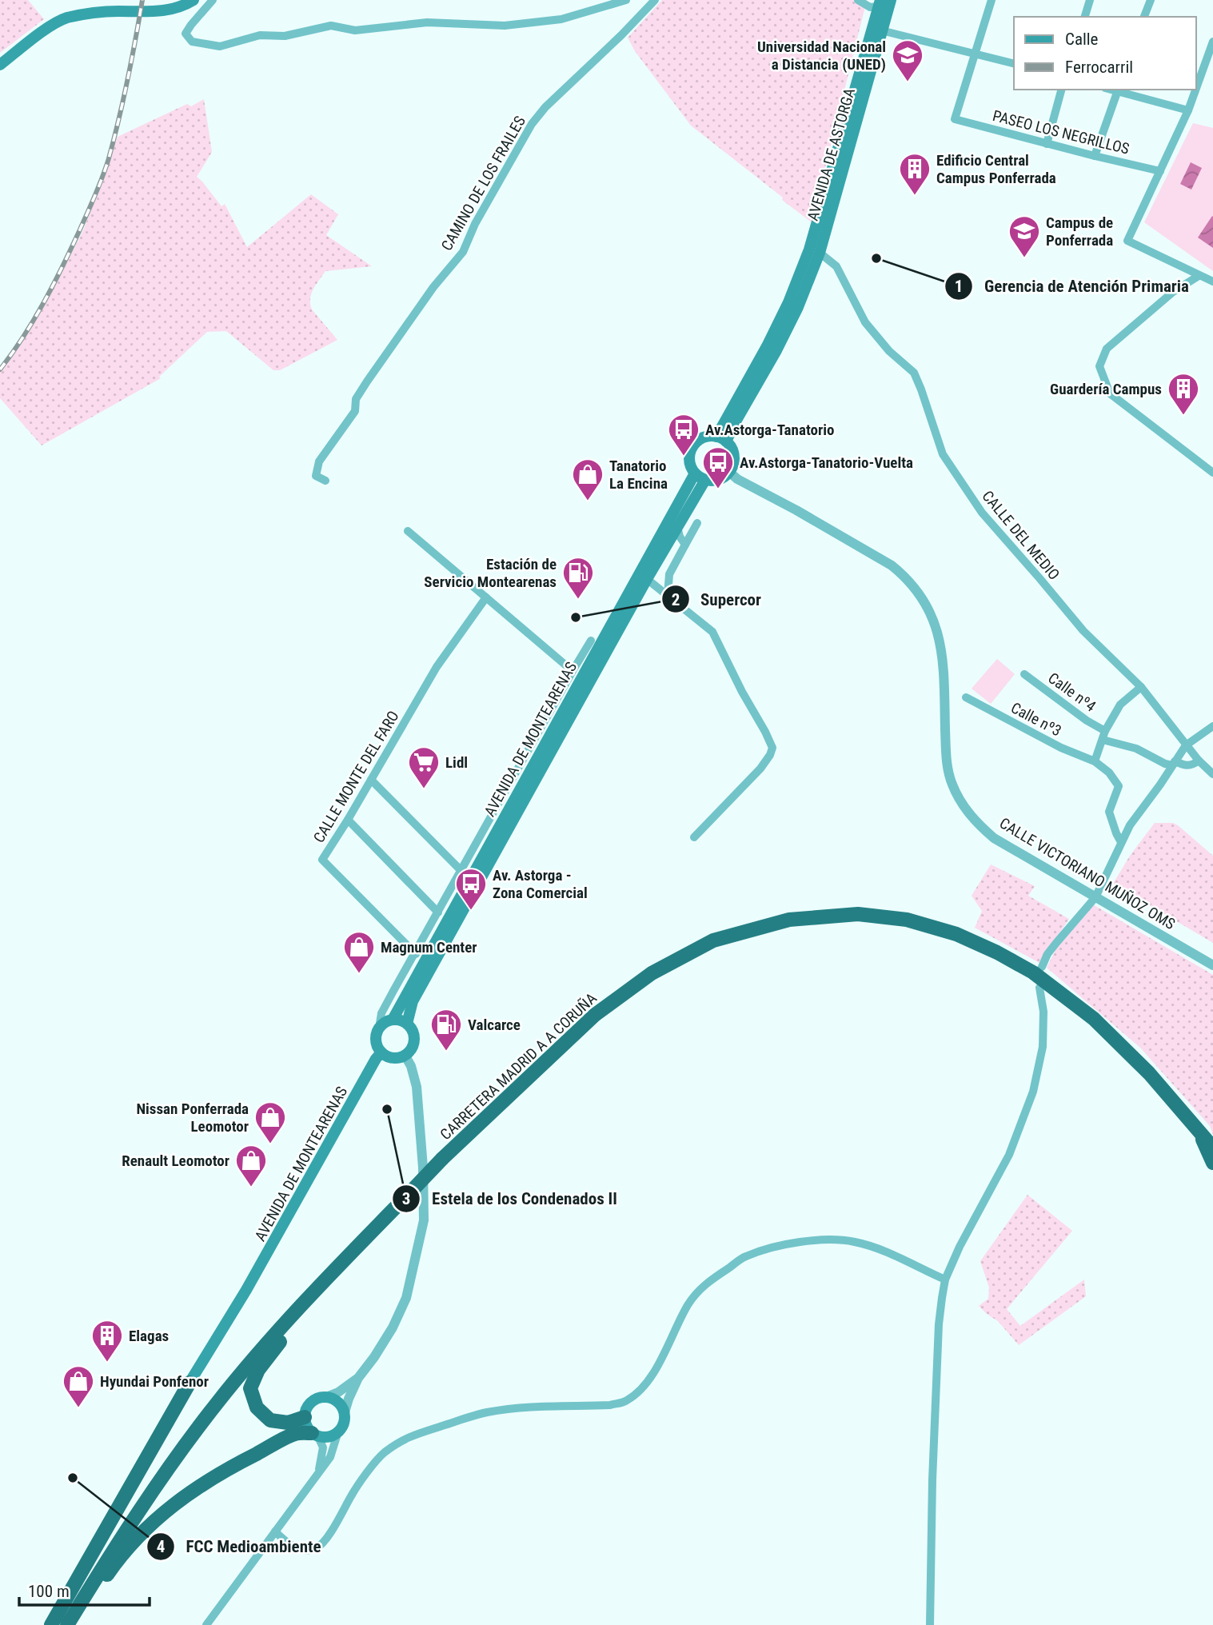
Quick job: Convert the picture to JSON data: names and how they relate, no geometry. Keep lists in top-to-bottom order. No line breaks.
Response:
{"streets":{"highway":["CARRETERA MADRID A A CORUÑA"],"main road":["AVENIDA DE ASTORGA","AVENIDA DE MONTEARENAS"],"street":["PASEO LOS NEGRILLOS","CAMINO DE LOS FRAILES","CALLE DEL MEDIO","Calle nº4","Calle nº3","CALLE MONTE DEL FARO","CALLE VICTORIANO MUÑOZ OMS"]},"crossings":[["AVENIDA DE ASTORGA","CALLE DEL MEDIO"],["AVENIDA DE MONTEARENAS","CALLE VICTORIANO MUÑOZ OMS"],["AVENIDA DE MONTEARENAS","CARRETERA MADRID A A CORUÑA"]],"places":{"school or university":["Universidad Nacional a Distancia (UNED)","Campus de Ponferrada"],"building":["Edificio Central Campus Ponferrada","Guardería Campus","Elagas"],"other":["Gerencia de Atención Primaria","Supercor","Estela de los Condenados II","FCC Medioambiente"],"bus stop":["Av.Astorga-Tanatorio","Av.Astorga-Tanatorio-Vuelta","Av. Astorga - Zona Comercial"],"shop":["Tanatorio La Encina","Magnum Center","Nissan Ponferrada Leomotor","Renault Leomotor","Hyundai Ponfenor"],"fuel station":["Estación de Servicio Montearenas","Valcarce"],"supermarket":["Lidl"]},"legend":["Calle","Ferrocarril"],"scale_bar":"100 m"}
